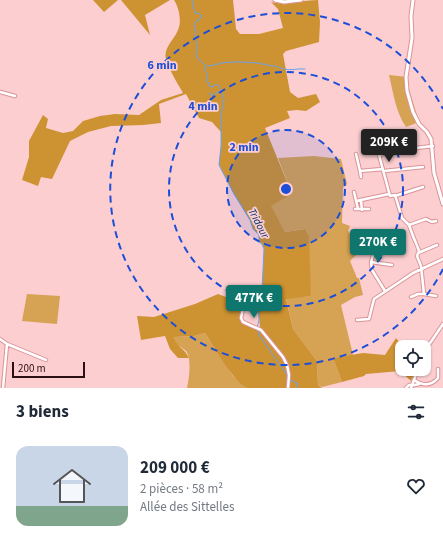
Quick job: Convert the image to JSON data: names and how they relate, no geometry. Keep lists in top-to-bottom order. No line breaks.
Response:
{"water":["Tridour"],"scale_bar":"200 m","page":{"price":["209K €","270K €","477K €"],"scale":"200 m","heading":"3 biens","list":[{"name":"209 000 €","note":"2 pièces · 58 m² · Allée des Sittelles"}]},"rings":["6 min","4 min","2 min"]}
